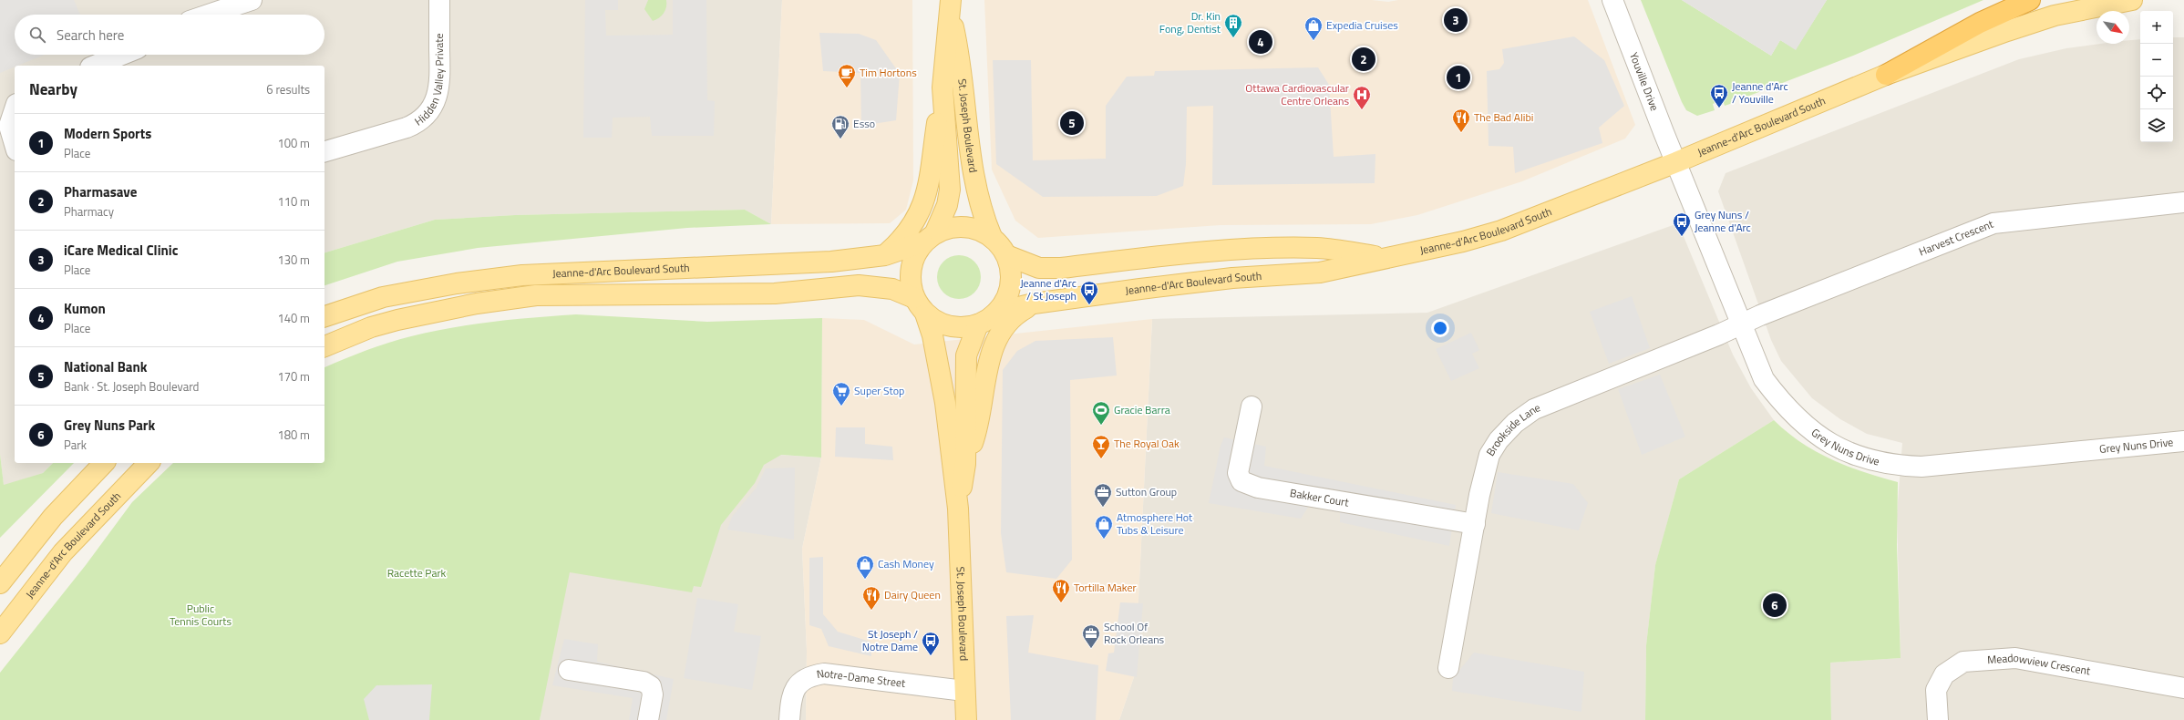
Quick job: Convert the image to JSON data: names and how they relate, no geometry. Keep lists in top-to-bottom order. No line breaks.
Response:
{"streets":{"main road":["St. Joseph Boulevard","Jeanne-d'Arc Boulevard South"],"street":["Hidden Valley Private","Youville Drive","Harvest Crescent","Brookside Lane","Grey Nuns Drive","Bakker Court","Meadowview Crescent","Notre-Dame Street"]},"crossings":[["Youville Drive","Jeanne-d'Arc Boulevard South"],["Youville Drive","Grey Nuns Drive"],["St. Joseph Boulevard","Jeanne-d'Arc Boulevard South"],["St. Joseph Boulevard","Notre-Dame Street"],["Jeanne-d'Arc Boulevard South","Grey Nuns Drive"],["Harvest Crescent","Brookside Lane"],["Harvest Crescent","Grey Nuns Drive"],["Brookside Lane","Grey Nuns Drive"],["Brookside Lane","Bakker Court"]],"parks":["Racette Park","Public Tennis Courts"],"places":{"building":["Dr. Kin Fong, Dentist"],"shop":["Expedia Cruises","Atmosphere Hot Tubs & Leisure","Cash Money"],"cafe":["Tim Hortons"],"bus stop":["Jeanne d'Arc / Youville","Grey Nuns / Jeanne d'Arc","Jeanne d'Arc / St Joseph","St Joseph / Notre Dame"],"hospital":["Ottawa Cardiovascular Centre Orleans"],"restaurant":["The Bad Alibi","Tortilla Maker","Dairy Queen"],"fuel station":["Esso"],"supermarket":["Super Stop"],"sports":["Gracie Barra"],"bar":["The Royal Oak"],"office":["Sutton Group","School Of Rock Orleans"]},"north":"bottom right","page":{"pins":["3","4","2","1","5","6"],"map_buttons":["+","−"],"search":"Search here","heading":["Nearby","6 results"],"list":[{"mark":"1","name":"Modern Sports","note":"Place","value":"100 m"},{"mark":"2","name":"Pharmasave","note":"Pharmacy","value":"110 m"},{"mark":"3","name":"iCare Medical Clinic","note":"Place","value":"130 m"},{"mark":"4","name":"Kumon","note":"Place","value":"140 m"},{"mark":"5","name":"National Bank","note":"Bank · St. Joseph Boulevard","value":"170 m"},{"mark":"6","name":"Grey Nuns Park","note":"Park","value":"180 m"}]}}
